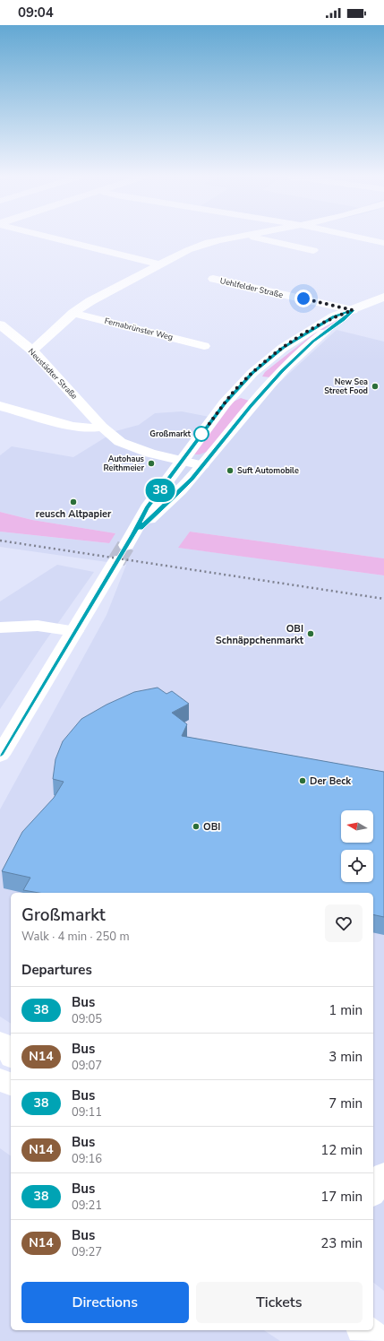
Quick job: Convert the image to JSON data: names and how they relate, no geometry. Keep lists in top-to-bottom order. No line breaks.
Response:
{"streets":{"street":["Uehlfelder Straße","Fernabrünster Weg","Neustädter Straße"]},"places":["New Sea Street Food","Großmarkt","Autohaus Reithmeier","Suft Automobile","reusch Altpapier","OBI Schnäppchenmarkt","Der Beck","OBI"],"lines":["bus line 38"],"north":"left","page":{"status":"09:04","on_map":"38","heading":[["Großmarkt","Walk · 4 min · 250 m"],"Departures"],"list":[{"mark":"38","name":"Bus","note":"09:05","value":"1 min"},{"mark":"N14","name":"Bus","note":"09:07","value":"3 min"},{"mark":"38","name":"Bus","note":"09:11","value":"7 min"},{"mark":"N14","name":"Bus","note":"09:16","value":"12 min"},{"mark":"38","name":"Bus","note":"09:21","value":"17 min"},{"mark":"N14","name":"Bus","note":"09:27","value":"23 min"}],"buttons":["Directions","Tickets"]}}
